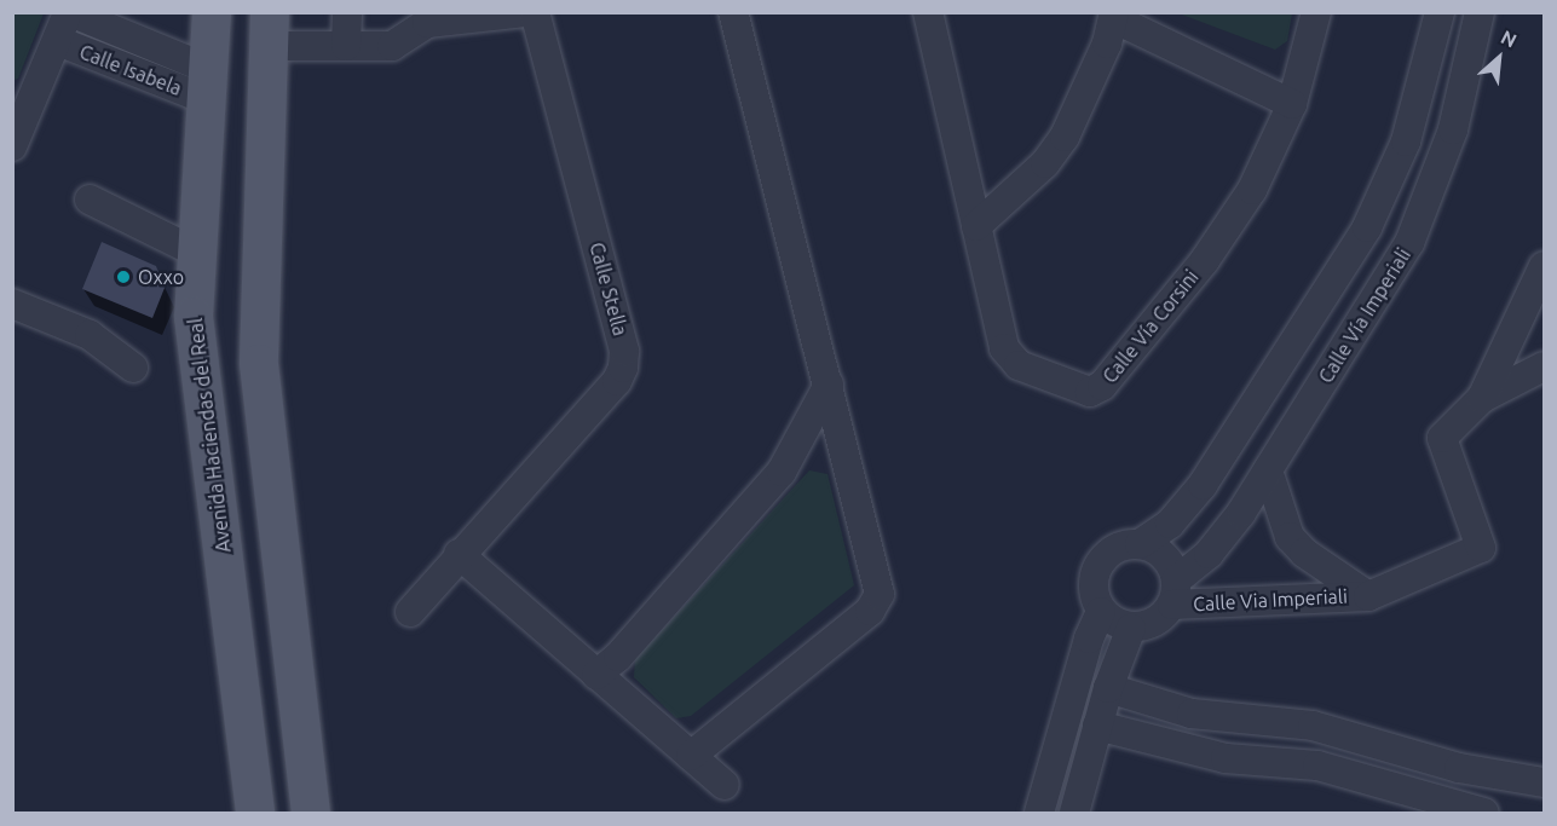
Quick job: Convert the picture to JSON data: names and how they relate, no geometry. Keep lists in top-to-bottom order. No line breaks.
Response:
{"streets":{"main road":["Avenida Haciendas del Real"],"street":["Calle Isabela","Calle Stella","Calle Vía Imperiali","Calle Vía Corsini","Calle Via Imperiali"]},"crossings":[["Calle Isabela","Avenida Haciendas del Real"],["Calle Vía Imperiali","Calle Via Imperiali"]],"places":["Oxxo"],"north":"top right"}
